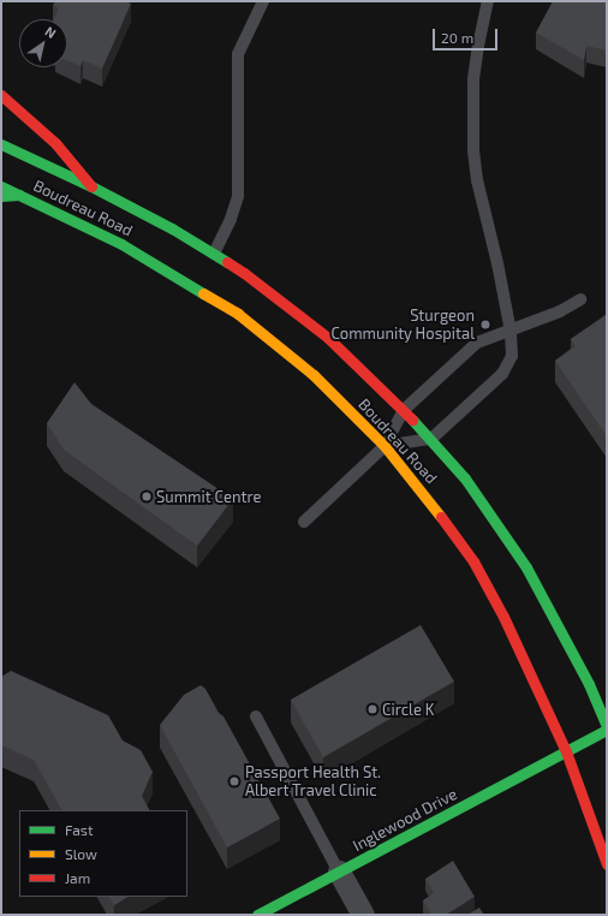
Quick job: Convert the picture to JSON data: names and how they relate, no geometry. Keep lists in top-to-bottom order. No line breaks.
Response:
{"streets":{"main road":["Boudreau Road","Inglewood Drive"]},"crossings":[["Boudreau Road","Inglewood Drive"]],"places":["Sturgeon Community Hospital","Summit Centre","Circle K","Passport Health St. Albert Travel Clinic"],"legend":["Fast","Slow","Jam"],"scale_bar":"20 m","north":"top right"}
